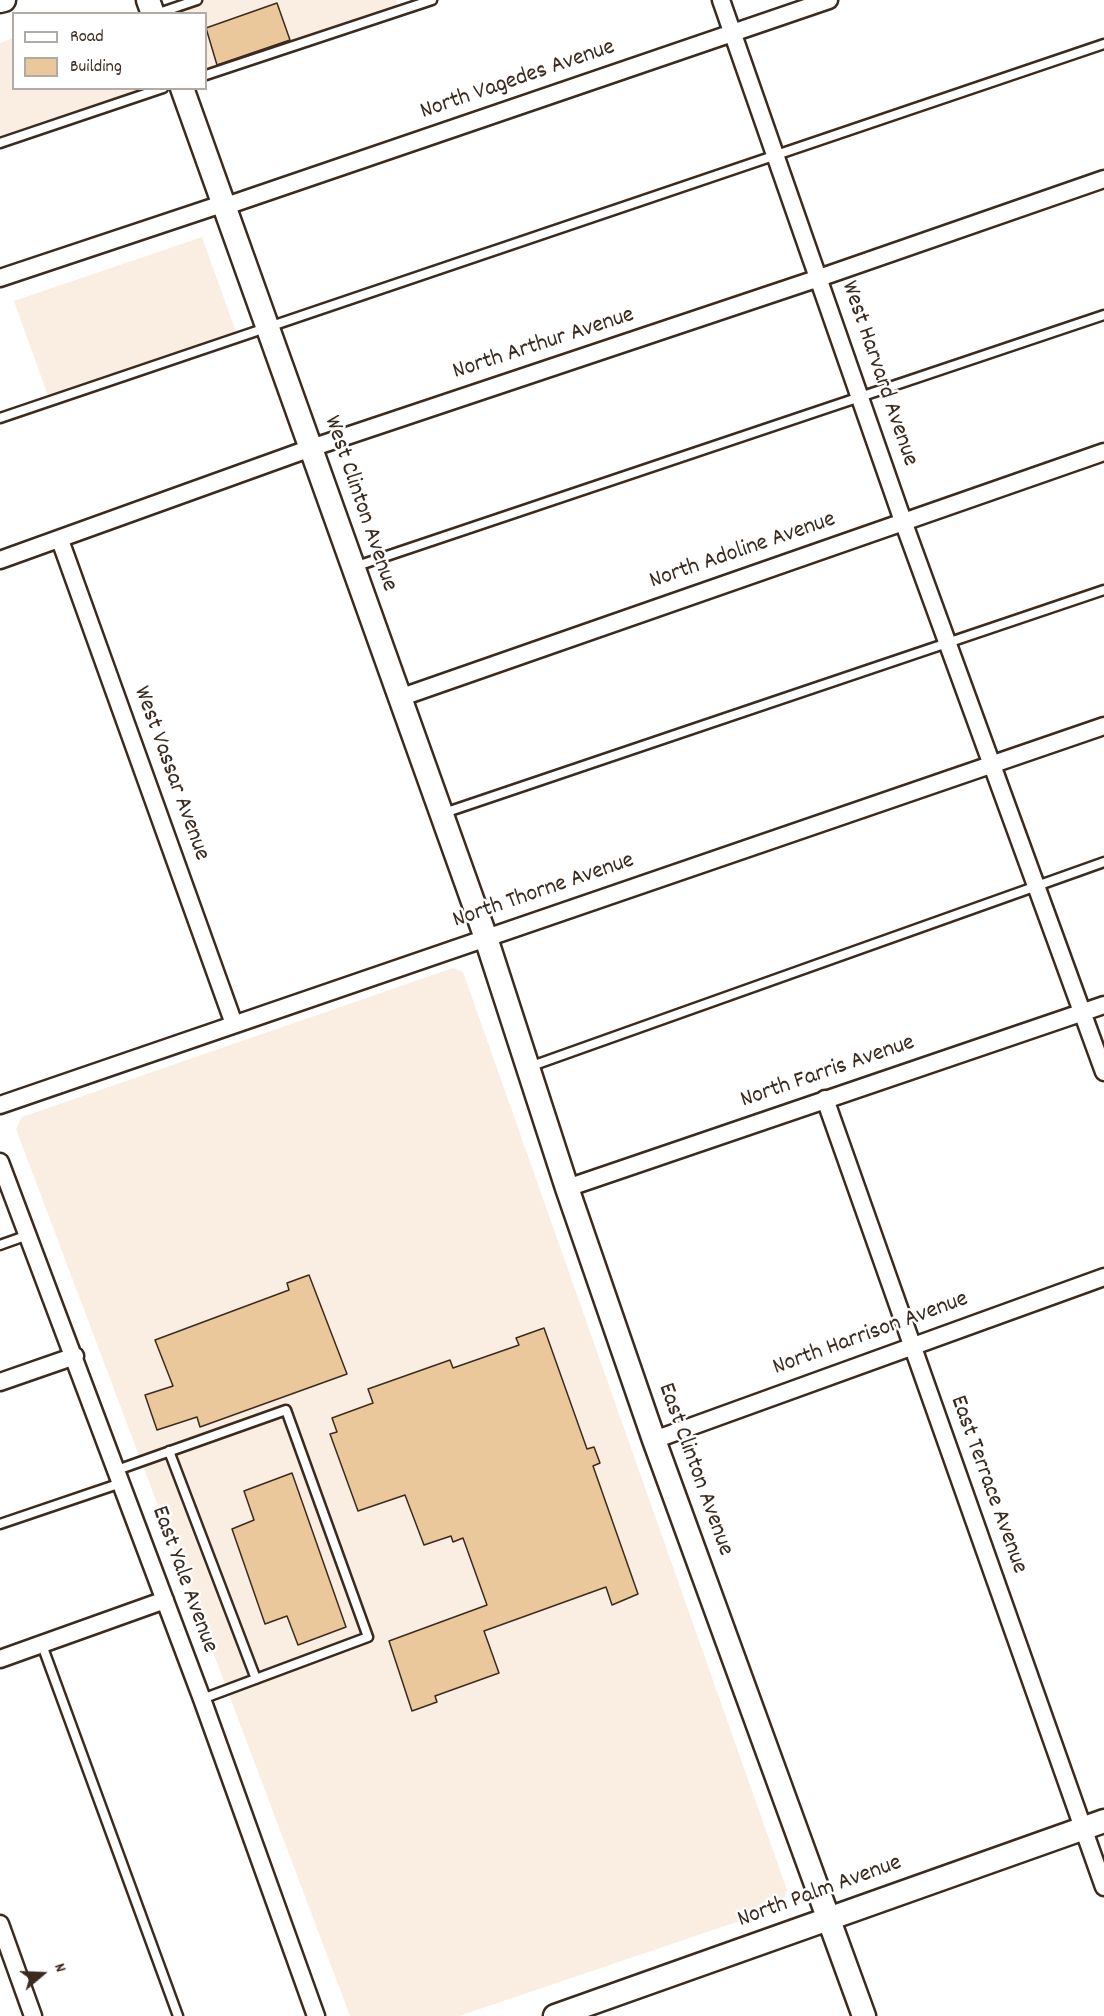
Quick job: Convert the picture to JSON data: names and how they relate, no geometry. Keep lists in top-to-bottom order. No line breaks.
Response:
{"streets":{"main road":["West Clinton Avenue","East Clinton Avenue","North Palm Avenue"],"street":["North Vagedes Avenue","North Arthur Avenue","West Harvard Avenue","North Adoline Avenue","West Vassar Avenue","North Thorne Avenue","North Farris Avenue","North Harrison Avenue","East Terrace Avenue","East Yale Avenue"]},"crossings":[["North Vagedes Avenue","West Harvard Avenue"],["North Vagedes Avenue","West Clinton Avenue"],["North Arthur Avenue","West Harvard Avenue"],["North Arthur Avenue","West Clinton Avenue"],["North Arthur Avenue","West Vassar Avenue"],["West Harvard Avenue","North Adoline Avenue"],["West Harvard Avenue","North Thorne Avenue"],["West Harvard Avenue","North Farris Avenue"],["West Clinton Avenue","North Adoline Avenue"],["West Clinton Avenue","North Thorne Avenue"],["West Clinton Avenue","East Clinton Avenue"],["West Vassar Avenue","North Thorne Avenue"],["North Thorne Avenue","East Clinton Avenue"],["North Farris Avenue","East Clinton Avenue"],["North Farris Avenue","East Terrace Avenue"],["North Harrison Avenue","East Clinton Avenue"],["North Harrison Avenue","East Terrace Avenue"],["East Clinton Avenue","North Palm Avenue"],["East Terrace Avenue","North Palm Avenue"]],"legend":["Road","Building"],"north":"right"}
